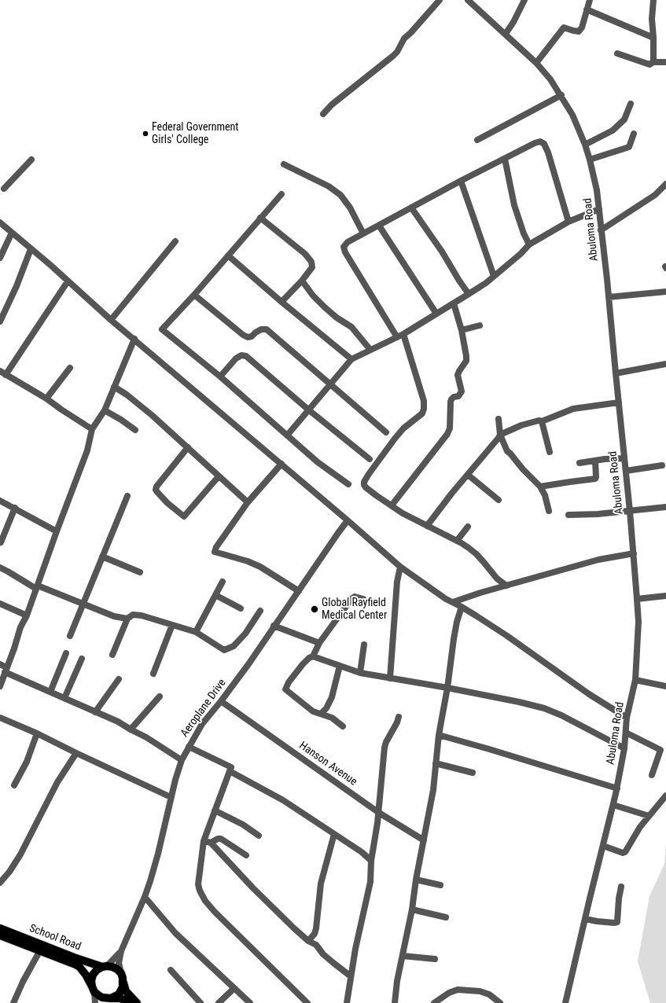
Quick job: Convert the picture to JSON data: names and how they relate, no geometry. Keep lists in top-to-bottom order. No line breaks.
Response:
{"streets":{"main road":["School Road"],"street":["Abuloma Road","Aeroplane Drive","Hanson Avenue"]},"crossings":[["Aeroplane Drive","Hanson Avenue"]],"places":["Federal Government Girls' College","Global Rayfield Medical Center"]}
